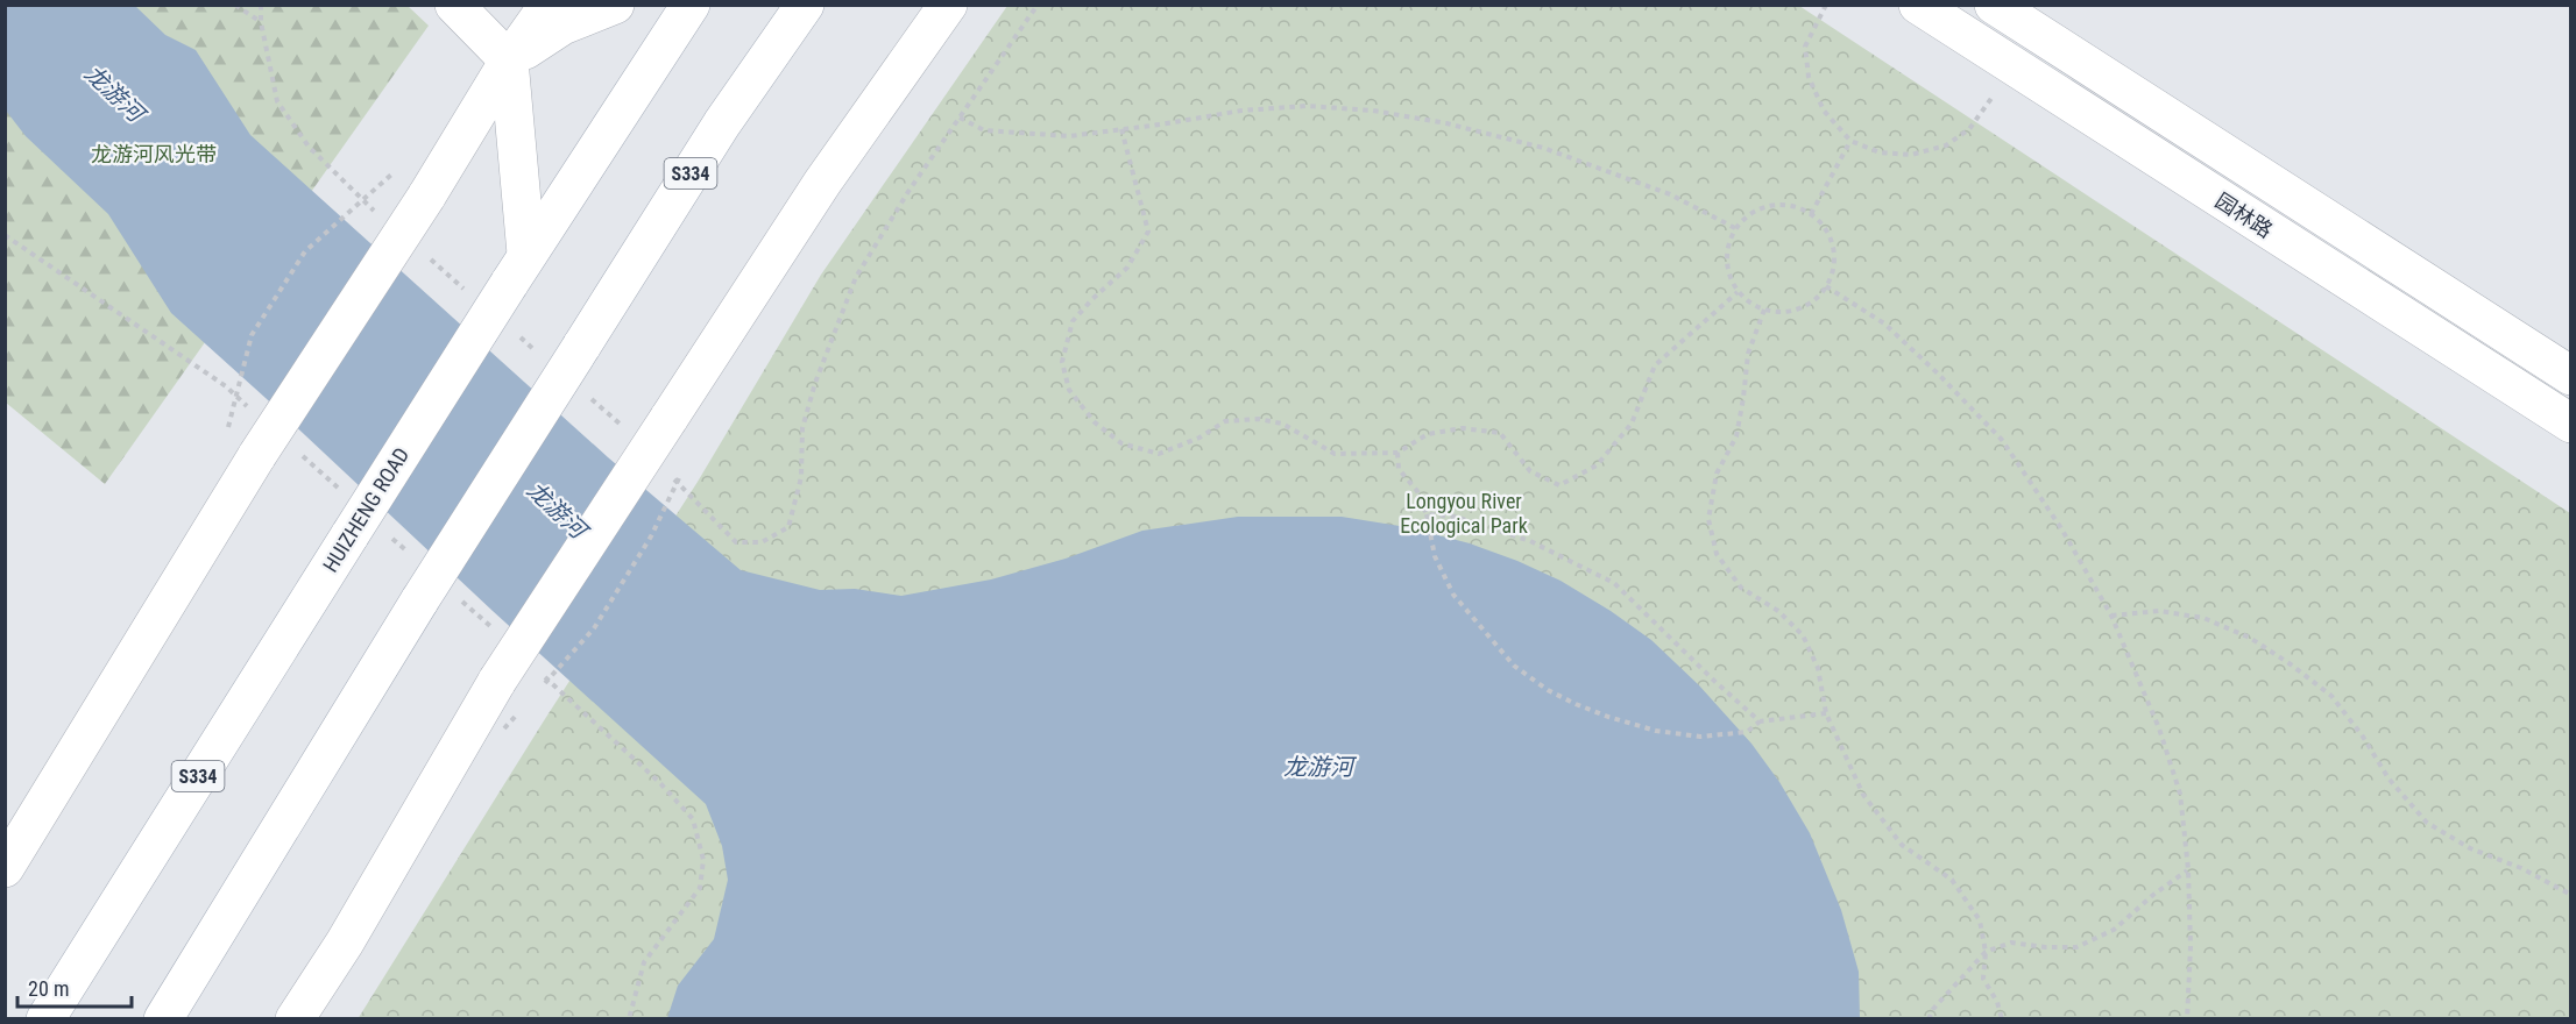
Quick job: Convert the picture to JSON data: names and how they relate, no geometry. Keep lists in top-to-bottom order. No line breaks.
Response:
{"streets":{"main road":["S334","园林路","HUIZHENG ROAD"]},"water":["龙游河"],"parks":["龙游河风光带","Longyou River Ecological Park"],"scale_bar":"20 m"}
